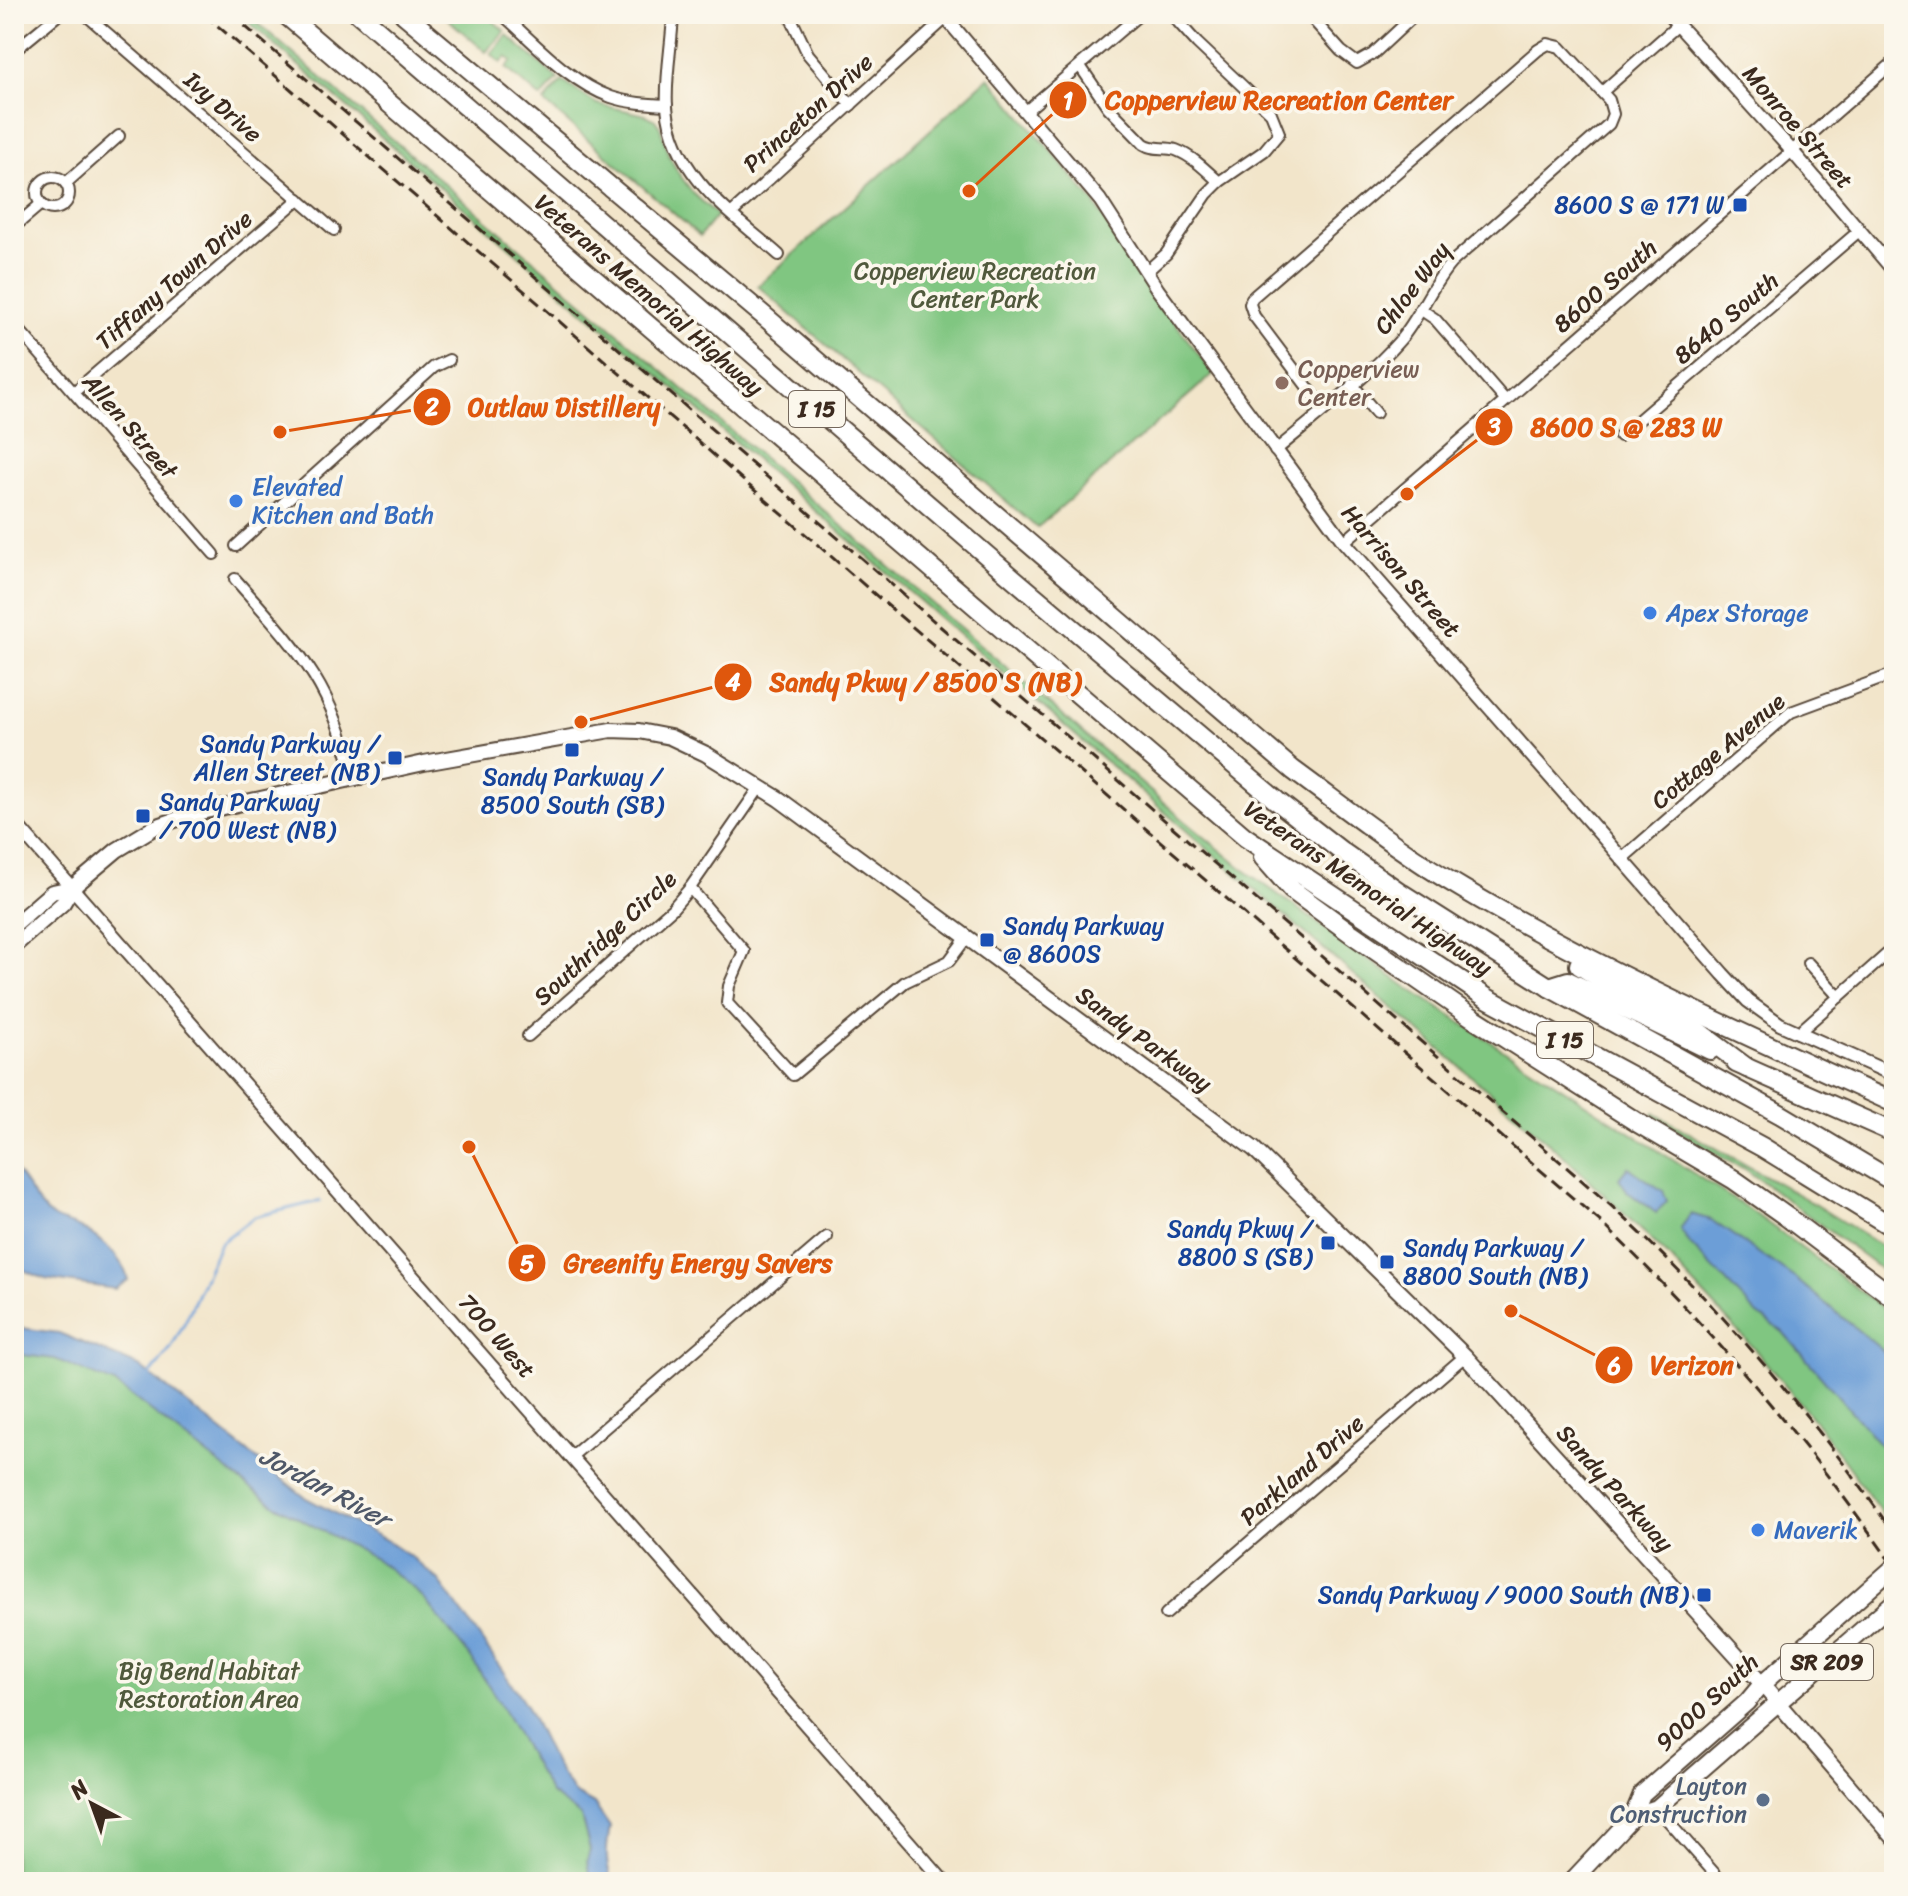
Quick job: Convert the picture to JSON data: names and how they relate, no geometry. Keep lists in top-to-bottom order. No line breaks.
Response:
{"streets":{"highway":["Veterans Memorial Highway","I 15"],"main road":["Sandy Parkway","SR 209","9000 South"],"street":["Ivy Drive","Princeton Drive","Monroe Street","Tiffany Town Drive","8600 South","Chloe Way","8640 South","Allen Street","Harrison Street","Cottage Avenue","Southridge Circle","700 West","Parkland Drive"]},"crossings":[["Ivy Drive","Tiffany Town Drive"],["Princeton Drive","Harrison Street"],["Monroe Street","8600 South"],["Monroe Street","8640 South"],["Tiffany Town Drive","Allen Street"],["8600 South","Harrison Street"],["Chloe Way","Harrison Street"],["Harrison Street","Cottage Avenue"],["Southridge Circle","Sandy Parkway"],["Sandy Parkway","700 West"],["Sandy Parkway","Parkland Drive"],["Sandy Parkway","9000 South"]],"water":["Jordan River"],"parks":["Copperview Recreation Center Park","Big Bend Habitat Restoration Area"],"places":{"other":["Copperview Recreation Center","Copperview Center","Outlaw Distillery","8600 S @ 283 W","Elevated Kitchen and Bath","Apex Storage","Sandy Pkwy / 8500 S (NB)","Greenify Energy Savers","Verizon","Maverik","Layton Construction"],"transit":["8600 S @ 171 W","Sandy Parkway / 8500 South (SB)","Sandy Parkway / Allen Street (NB)","Sandy Parkway / 700 West (NB)","Sandy Parkway @ 8600S","Sandy Pkwy / 8800 S (SB)","Sandy Parkway / 8800 South (NB)","Sandy Parkway / 9000 South (NB)"]},"north":"top left"}
